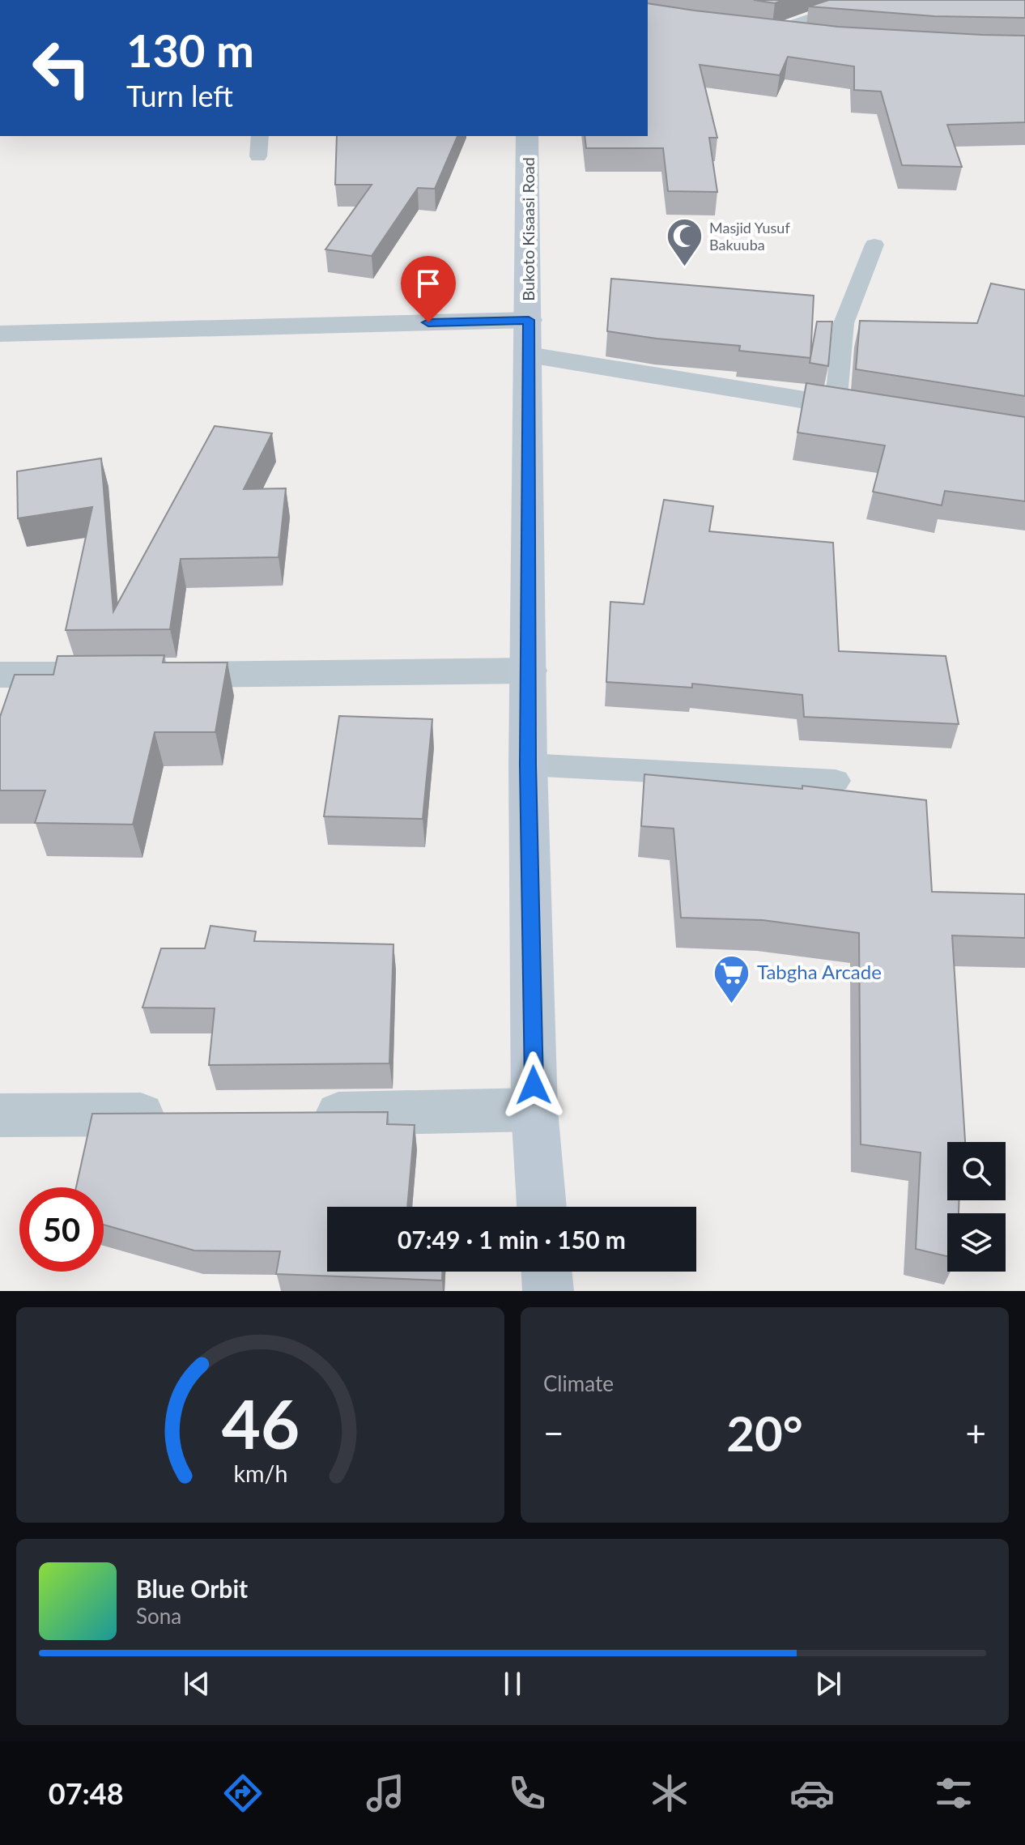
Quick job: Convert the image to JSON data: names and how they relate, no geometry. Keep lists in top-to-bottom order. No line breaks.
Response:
{"streets":{"main road":["Bukoto Kisaasi Road"]},"places":{"mosque":["Masjid Yusuf Bakuuba"],"supermarket":["Tabgha Arcade"]},"page":{"turn":["130 m","Turn left"],"limit":"50","trip":"07:49 · 1 min · 150 m","tile":"Climate","heat":["−","20°","+"],"song":["Blue Orbit","Sona"],"tabs":"07:48","gauge":["46","km/h"]}}
